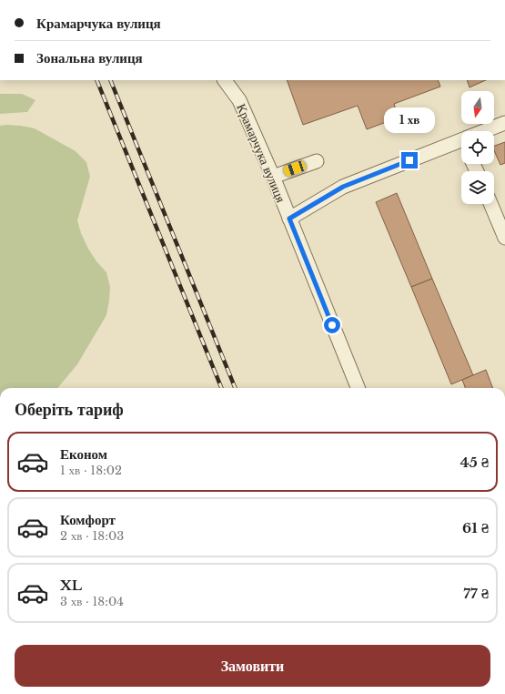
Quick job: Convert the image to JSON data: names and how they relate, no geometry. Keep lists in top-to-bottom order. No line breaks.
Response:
{"streets":{"street":["Крамарчука вулиця"]},"north":"bottom","page":{"banner":["Крамарчука вулиця","Зональна вулиця"],"bubble":"1 хв","heading":"Оберіть тариф","list":[{"name":"Економ","note":"1 хв · 18:02","value":"45 ₴"},{"name":"Комфорт","note":"2 хв · 18:03","value":"61 ₴"},{"name":"XL","note":"3 хв · 18:04","value":"77 ₴"}],"buttons":"Замовити"}}
